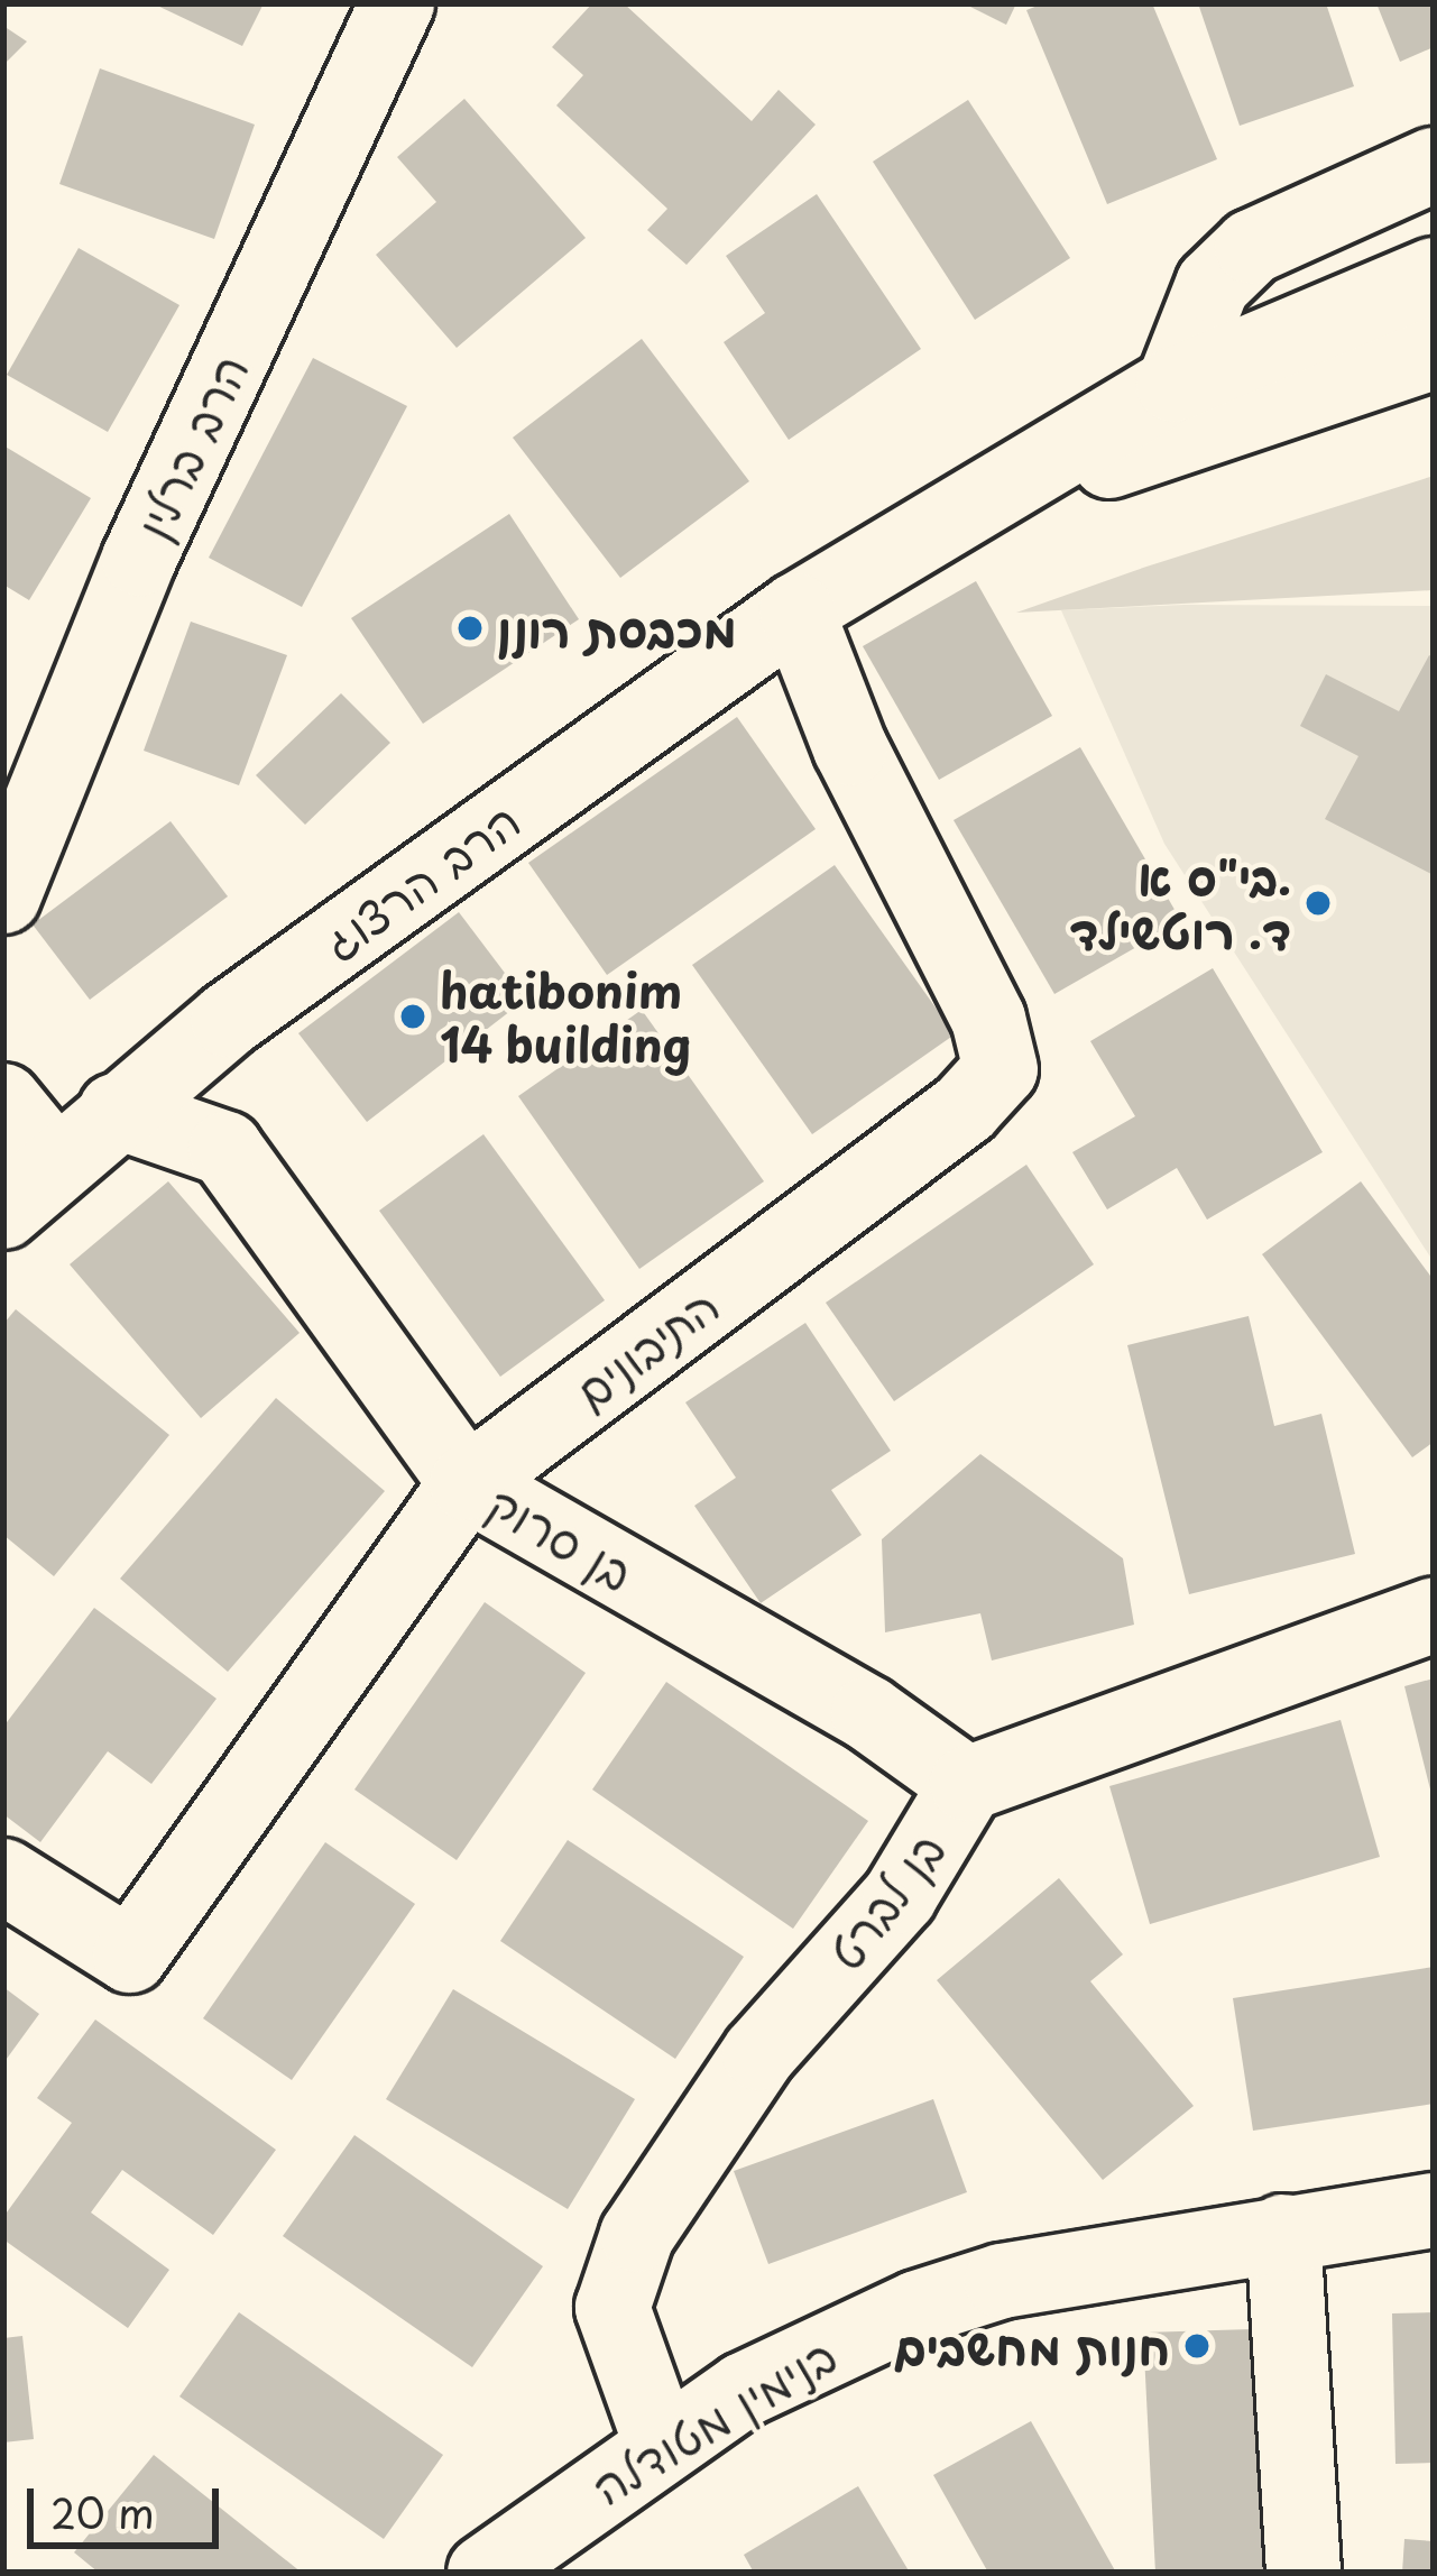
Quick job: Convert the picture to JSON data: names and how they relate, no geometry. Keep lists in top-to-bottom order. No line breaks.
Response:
{"streets":{"street":["הרב ברלין","הרב הרצוג","התיבונים","בן סרוק","בן לברט","בנימין מטודלה"]},"crossings":[["הרב הרצוג","התיבונים"],["התיבונים","בן סרוק"],["בן סרוק","בן לברט"],["בן לברט","בנימין מטודלה"]],"places":["מכבסת רונן","בי\"ס א. ד. רוטשילד","hatibonim 14 building","חנות מחשבים"],"scale_bar":"20 m"}
